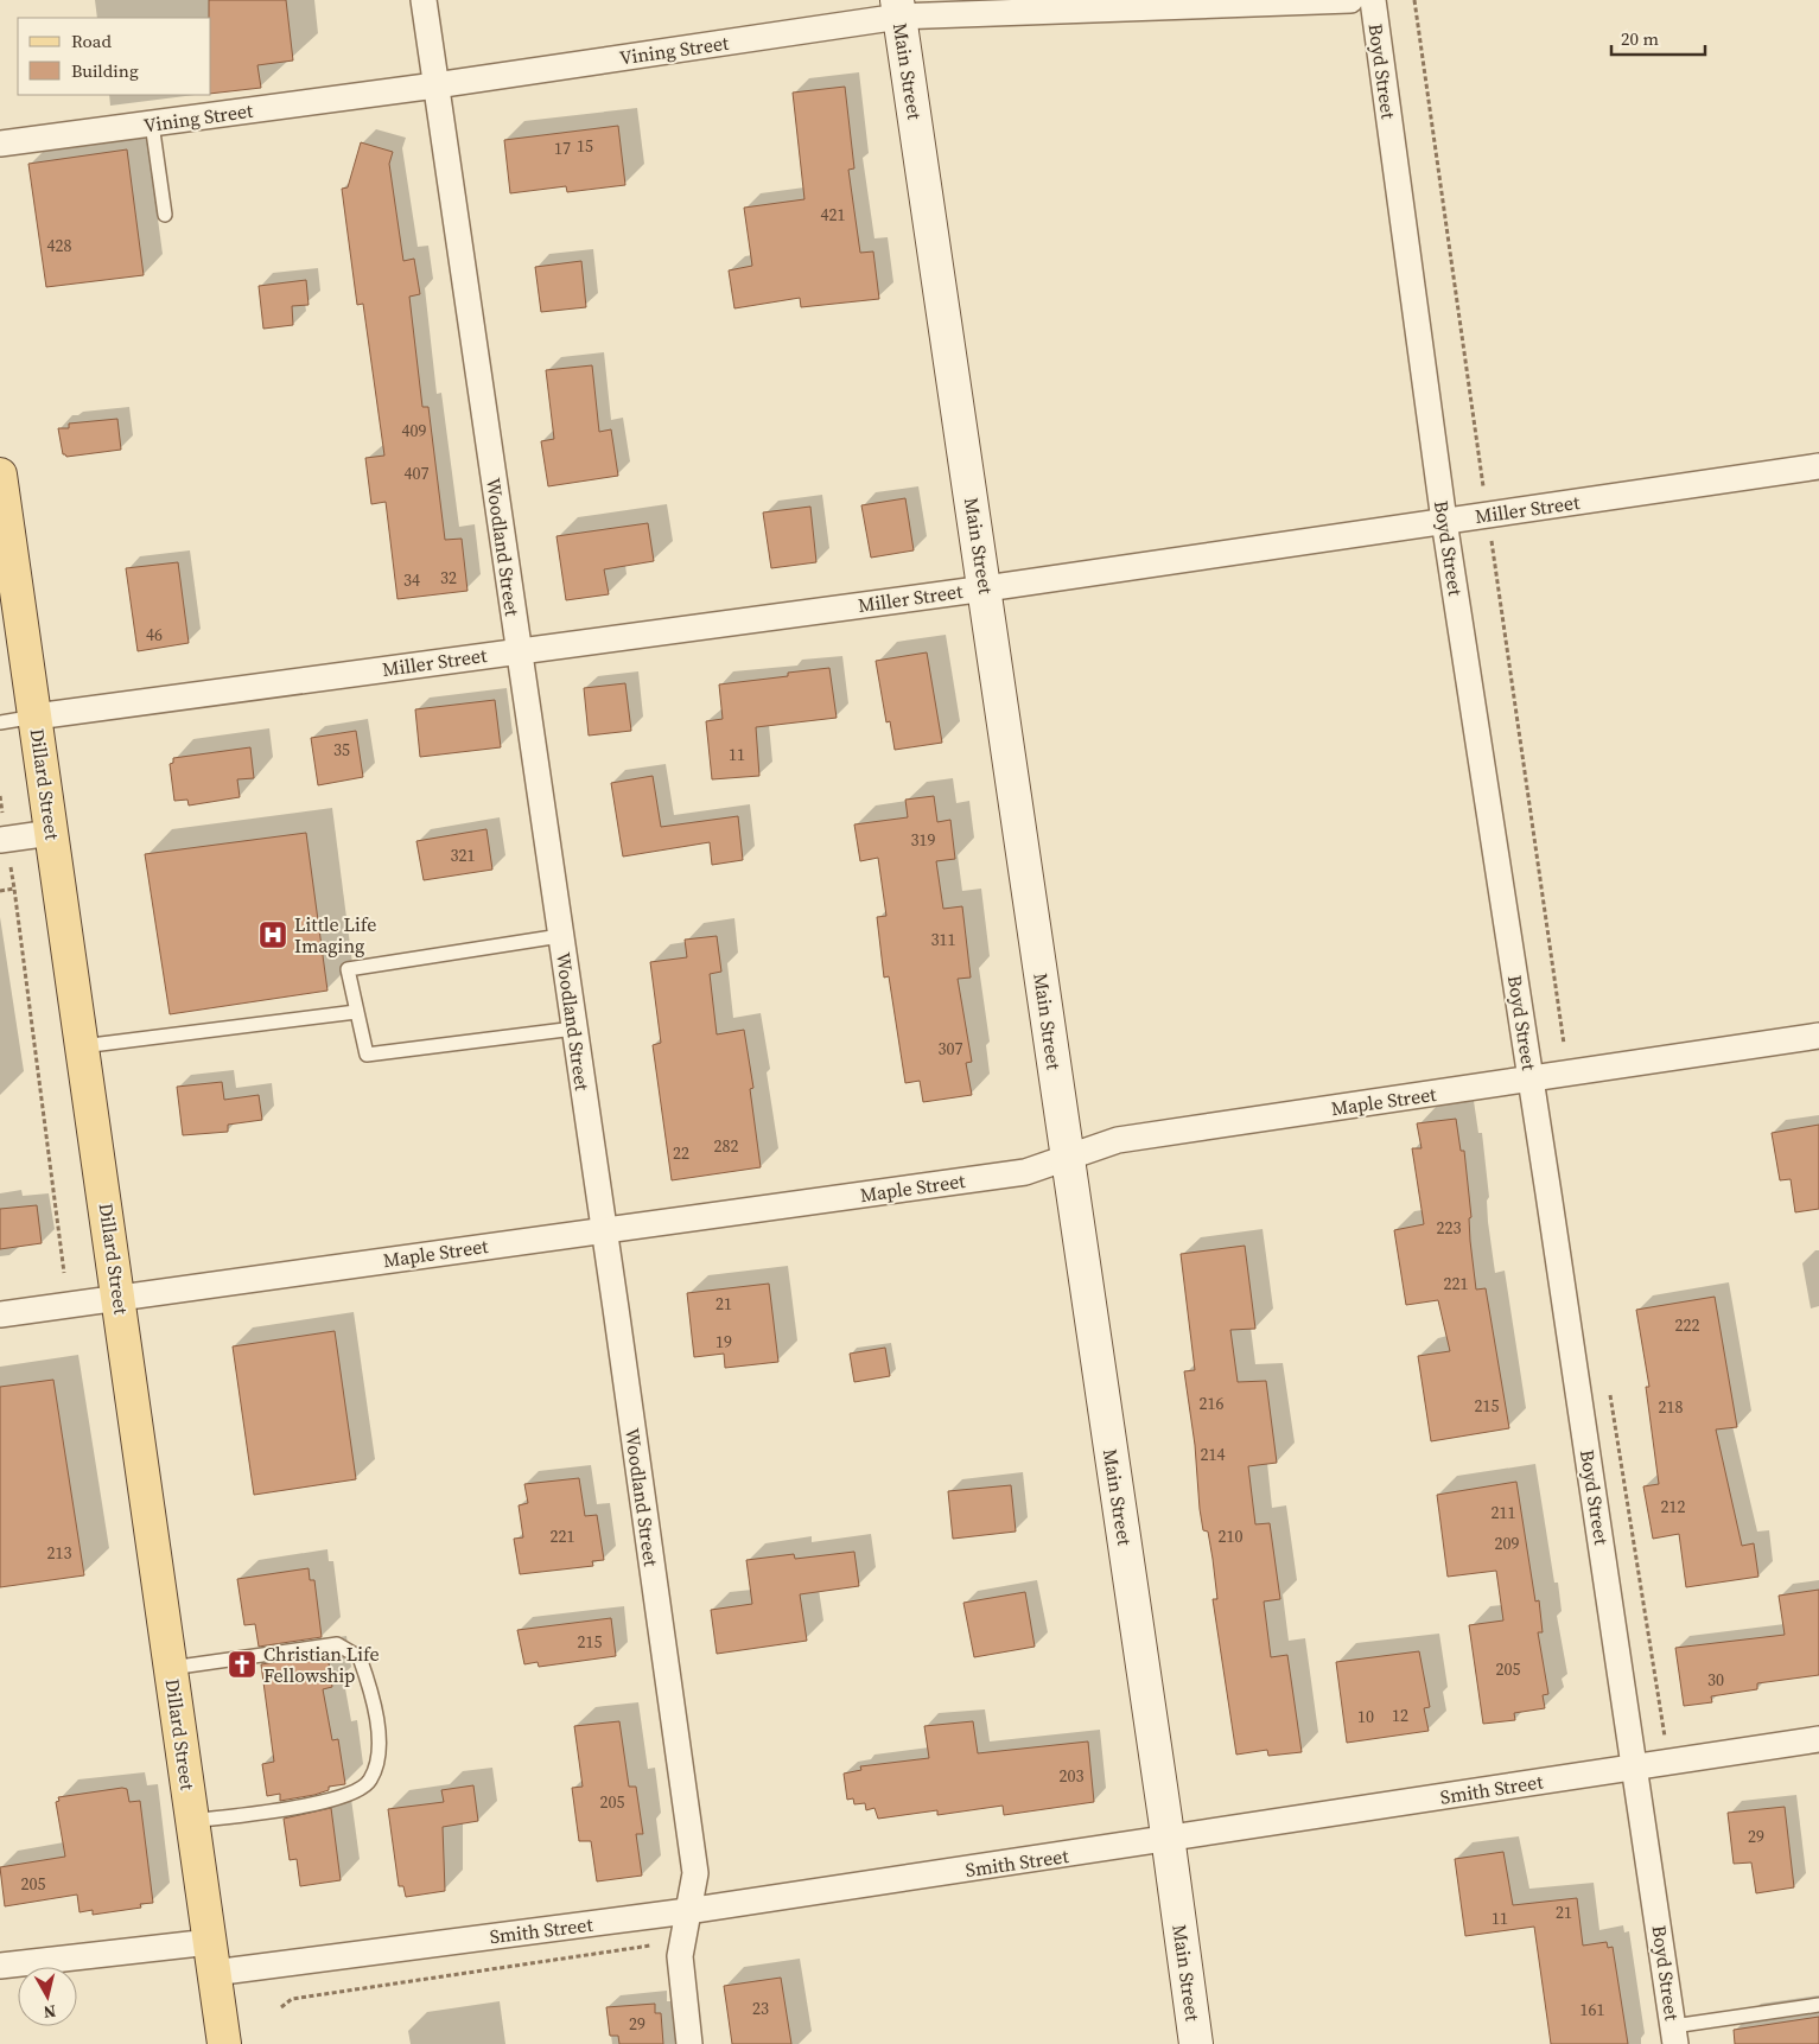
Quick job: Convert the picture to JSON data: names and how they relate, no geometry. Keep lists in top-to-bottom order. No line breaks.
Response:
{"streets":{"main road":["Main Street","Dillard Street"],"street":["Vining Street","Boyd Street","Miller Street","Woodland Street","Maple Street","Smith Street"]},"crossings":[["Vining Street","Main Street"],["Vining Street","Woodland Street"],["Main Street","Miller Street"],["Main Street","Maple Street"],["Main Street","Smith Street"],["Boyd Street","Miller Street"],["Boyd Street","Maple Street"],["Boyd Street","Smith Street"],["Miller Street","Woodland Street"],["Miller Street","Dillard Street"],["Woodland Street","Maple Street"],["Woodland Street","Smith Street"],["Dillard Street","Maple Street"],["Dillard Street","Smith Street"]],"places":{"hospital":["Little Life Imaging"],"church":["Christian Life Fellowship"]},"house_numbers":["15","17","421","428","409","407","32","34","46","35","11","319","321","311","307","282","22","223","221","21","222","19","216","215","218","214","212","211","221","210","209","213","215","205","30","12","10","203","205","29","205","21","11","23","161","29"],"legend":["Road","Building"],"scale_bar":"20 m","north":"bottom"}
